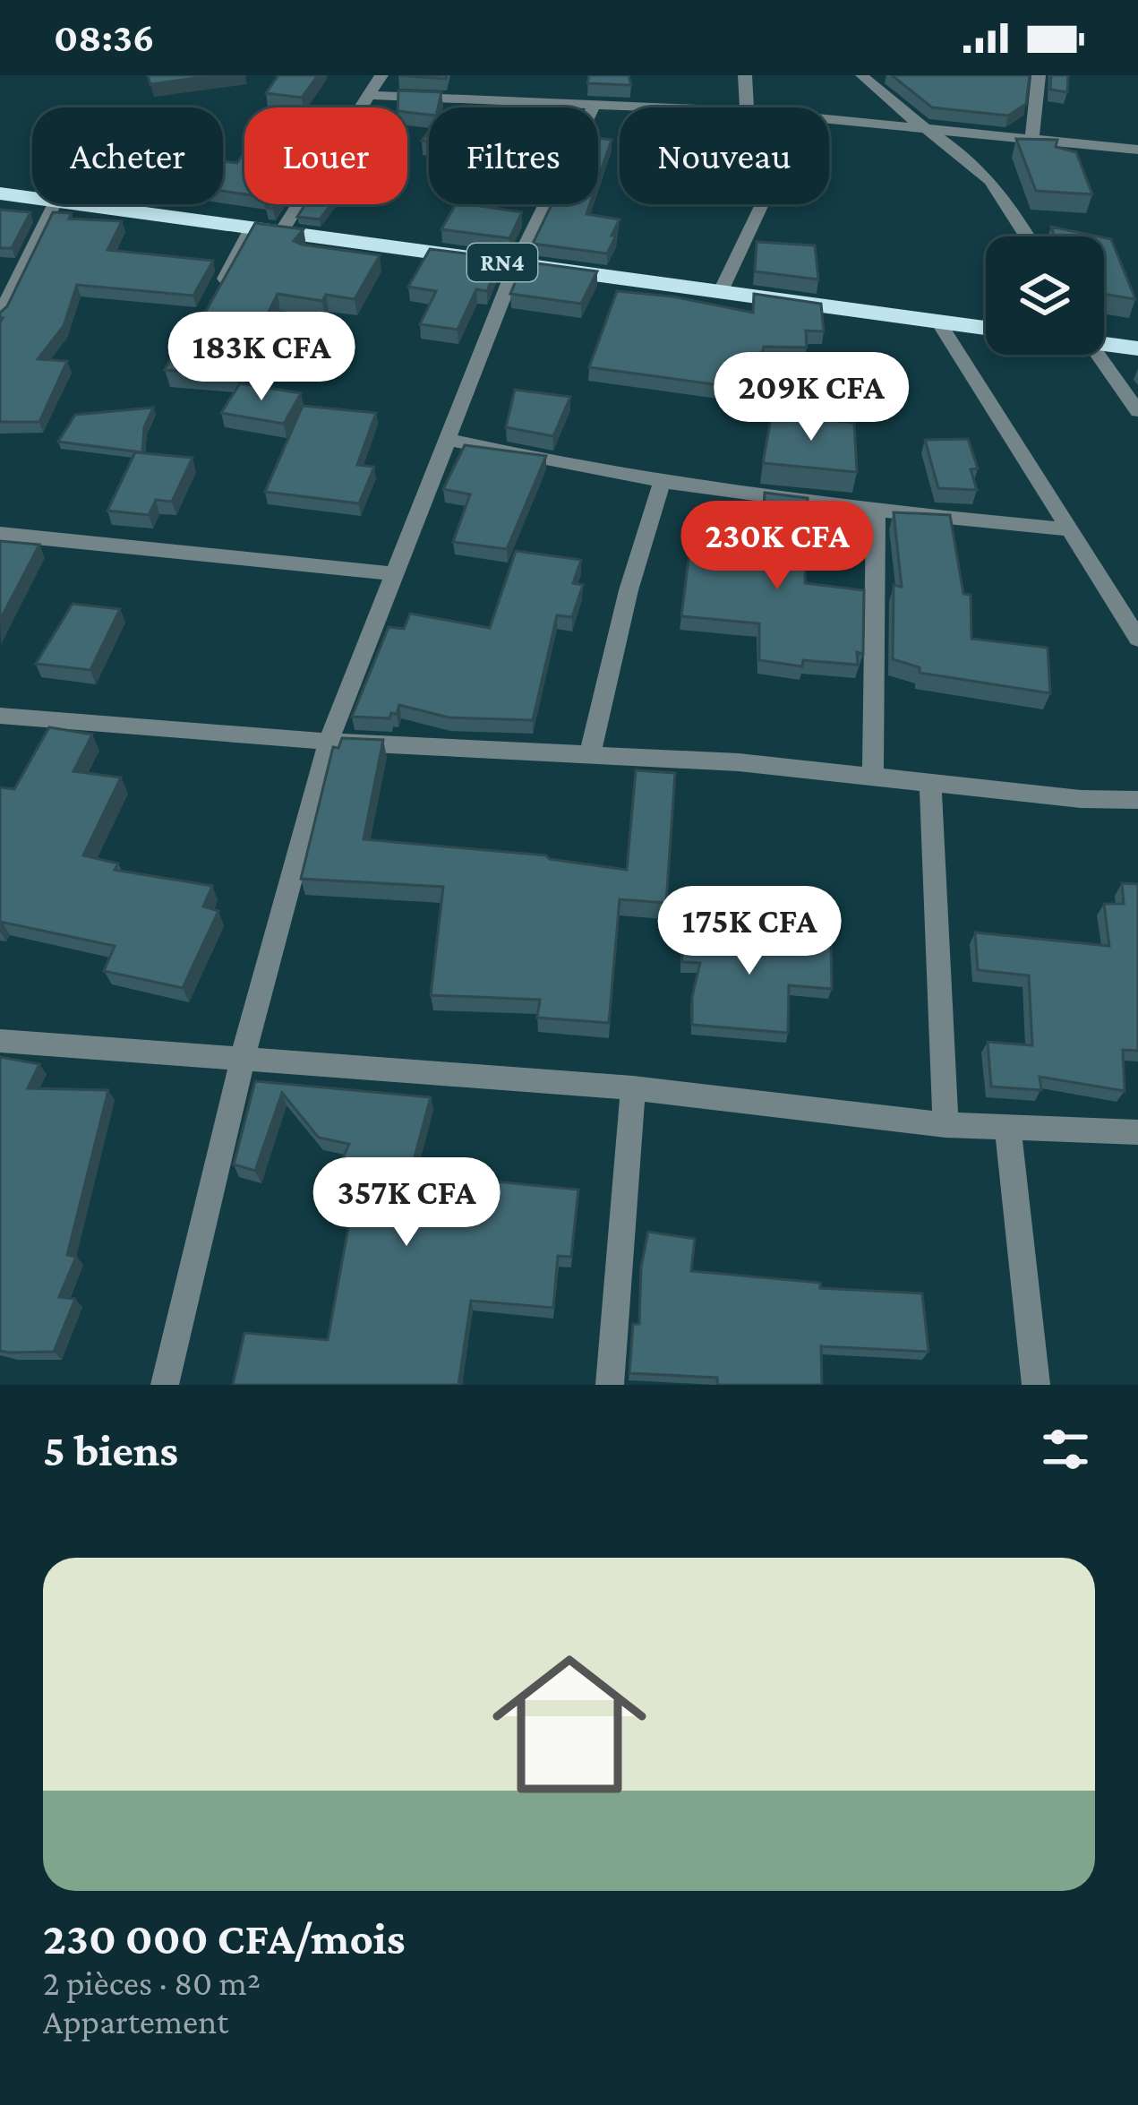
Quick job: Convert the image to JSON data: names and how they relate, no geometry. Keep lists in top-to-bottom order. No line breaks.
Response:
{"streets":{"highway":["RN4"]},"page":{"status":"08:36","chip":["Acheter","Louer","Filtres","Nouveau"],"price":["183K CFA","209K CFA","230K CFA","175K CFA","357K CFA"],"heading":"5 biens","list":[{"name":"230 000 CFA/mois","note":"2 pièces · 80 m² · Appartement"}]}}
